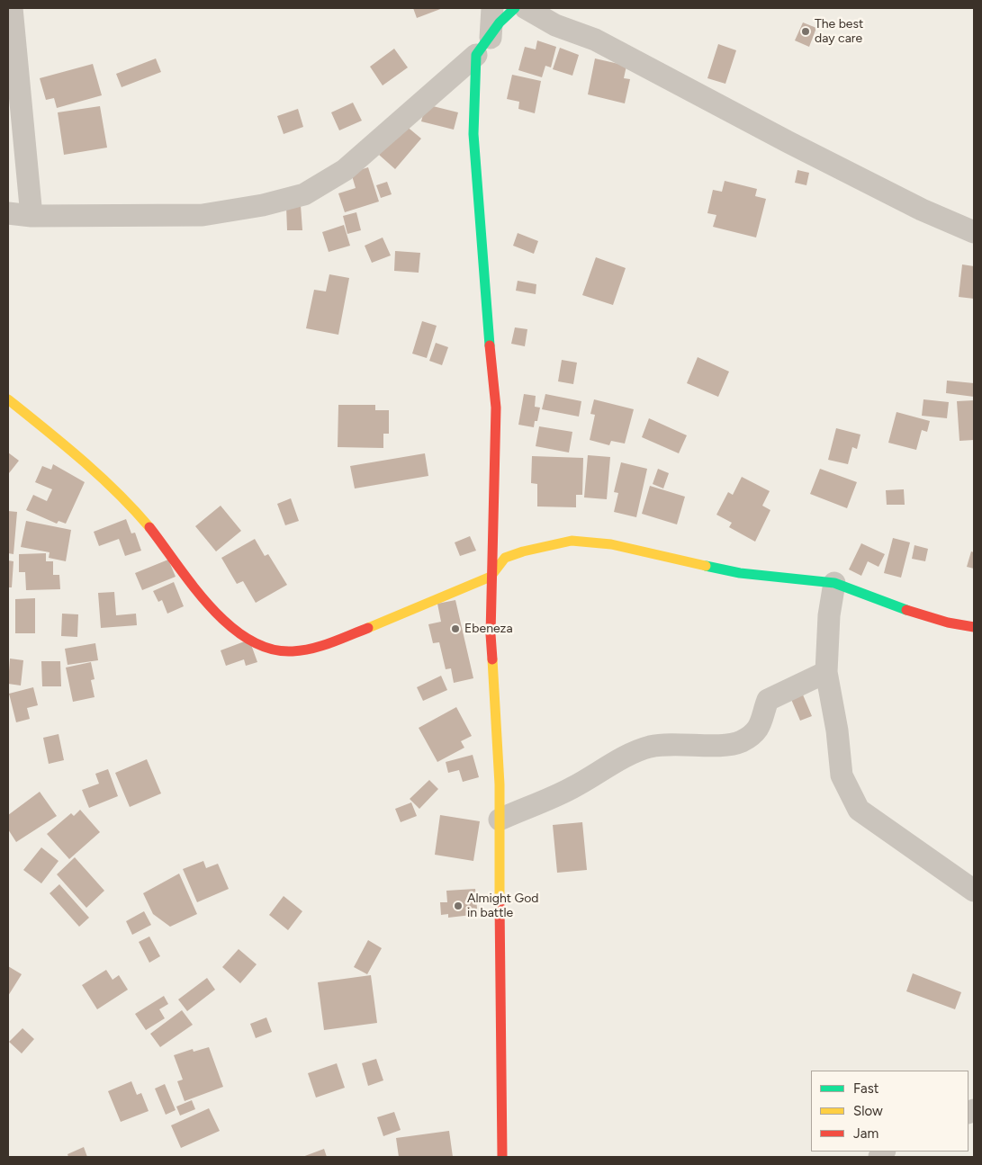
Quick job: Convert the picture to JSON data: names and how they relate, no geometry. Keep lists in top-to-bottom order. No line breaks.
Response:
{"places":["The best day care","Ebeneza","Almight God in battle"],"legend":["Fast","Slow","Jam"]}
